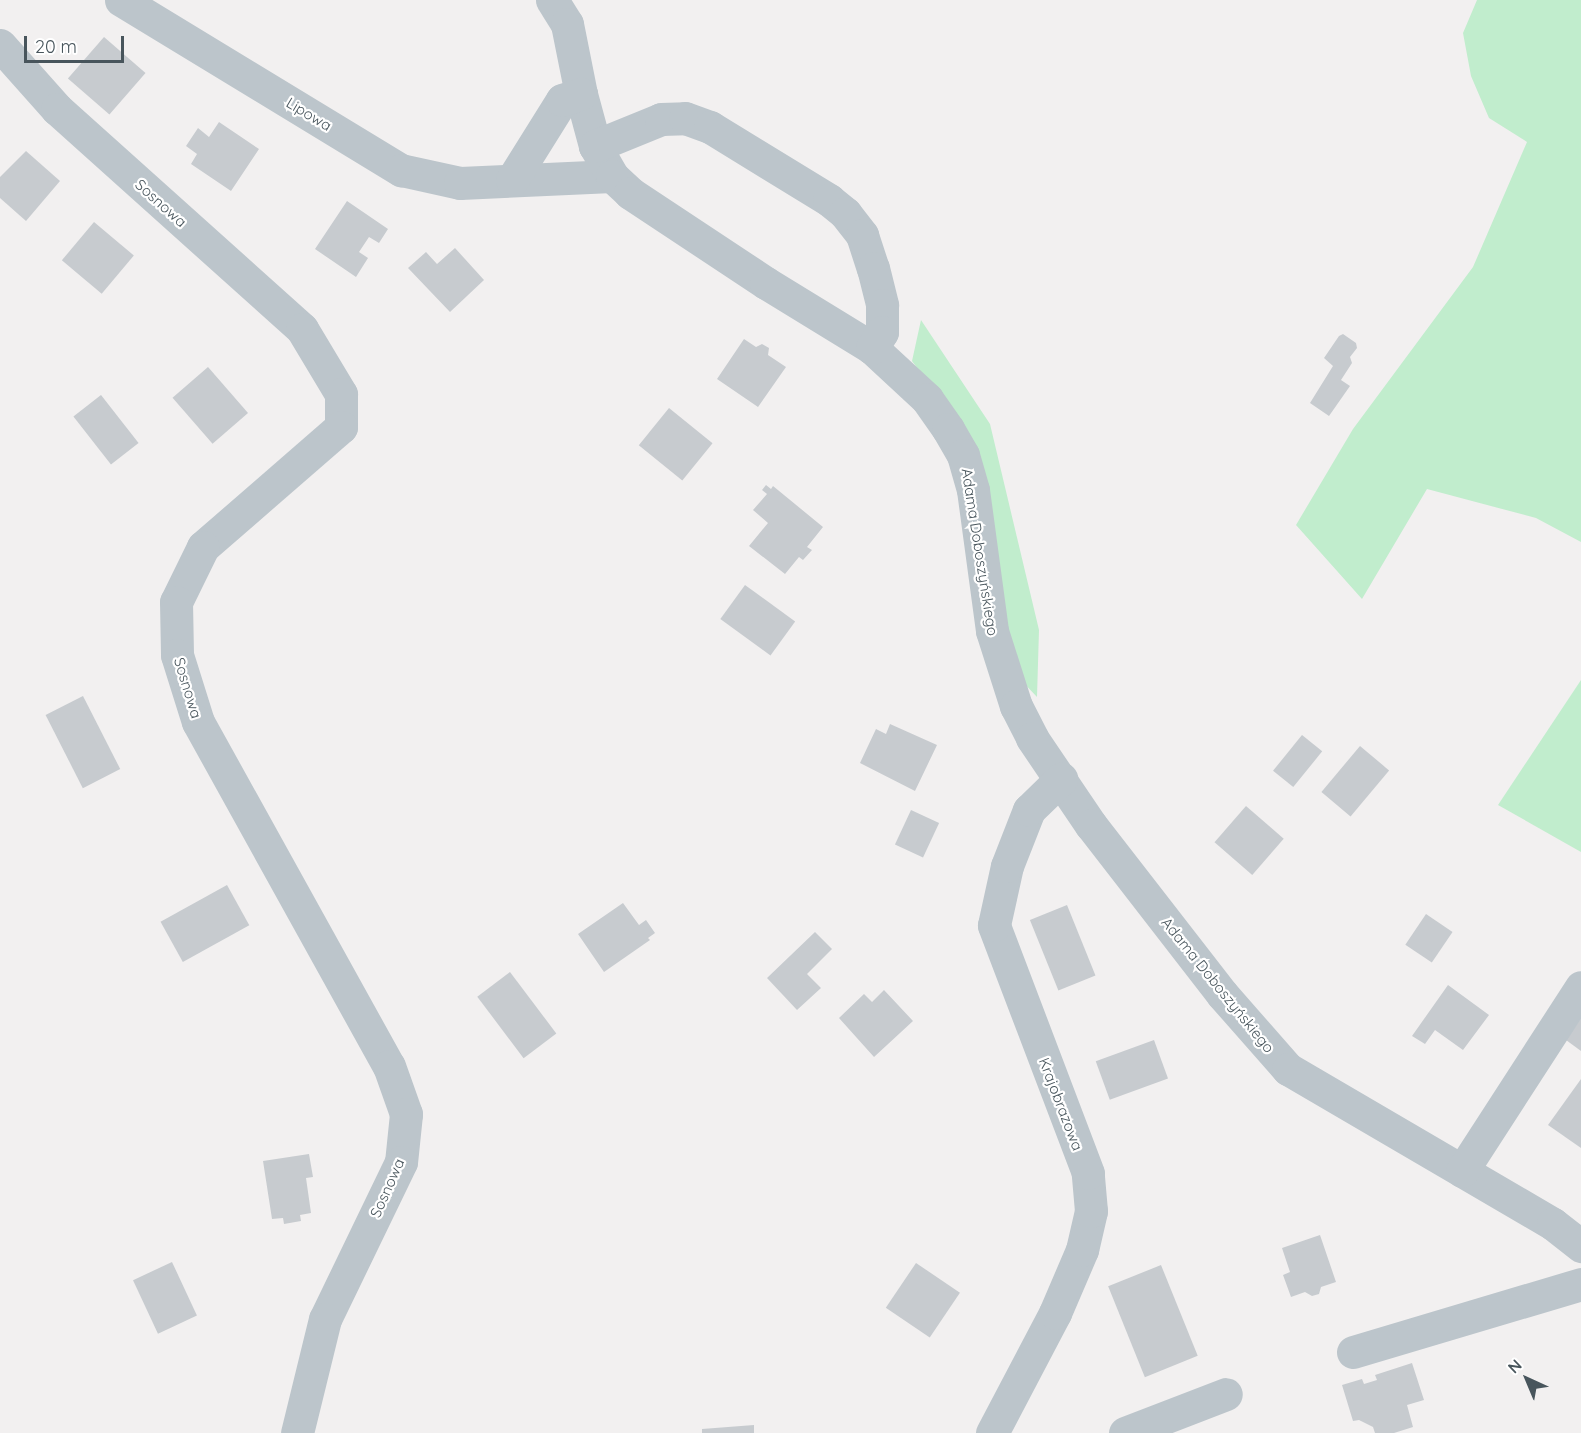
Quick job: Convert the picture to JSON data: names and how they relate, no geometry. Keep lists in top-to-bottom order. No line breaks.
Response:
{"streets":{"street":["Lipowa","Sosnowa","Adama Doboszyńskiego","Krajobrazowa"]},"crossings":[["Lipowa","Adama Doboszyńskiego"],["Adama Doboszyńskiego","Krajobrazowa"]],"scale_bar":"20 m","north":"top left"}
